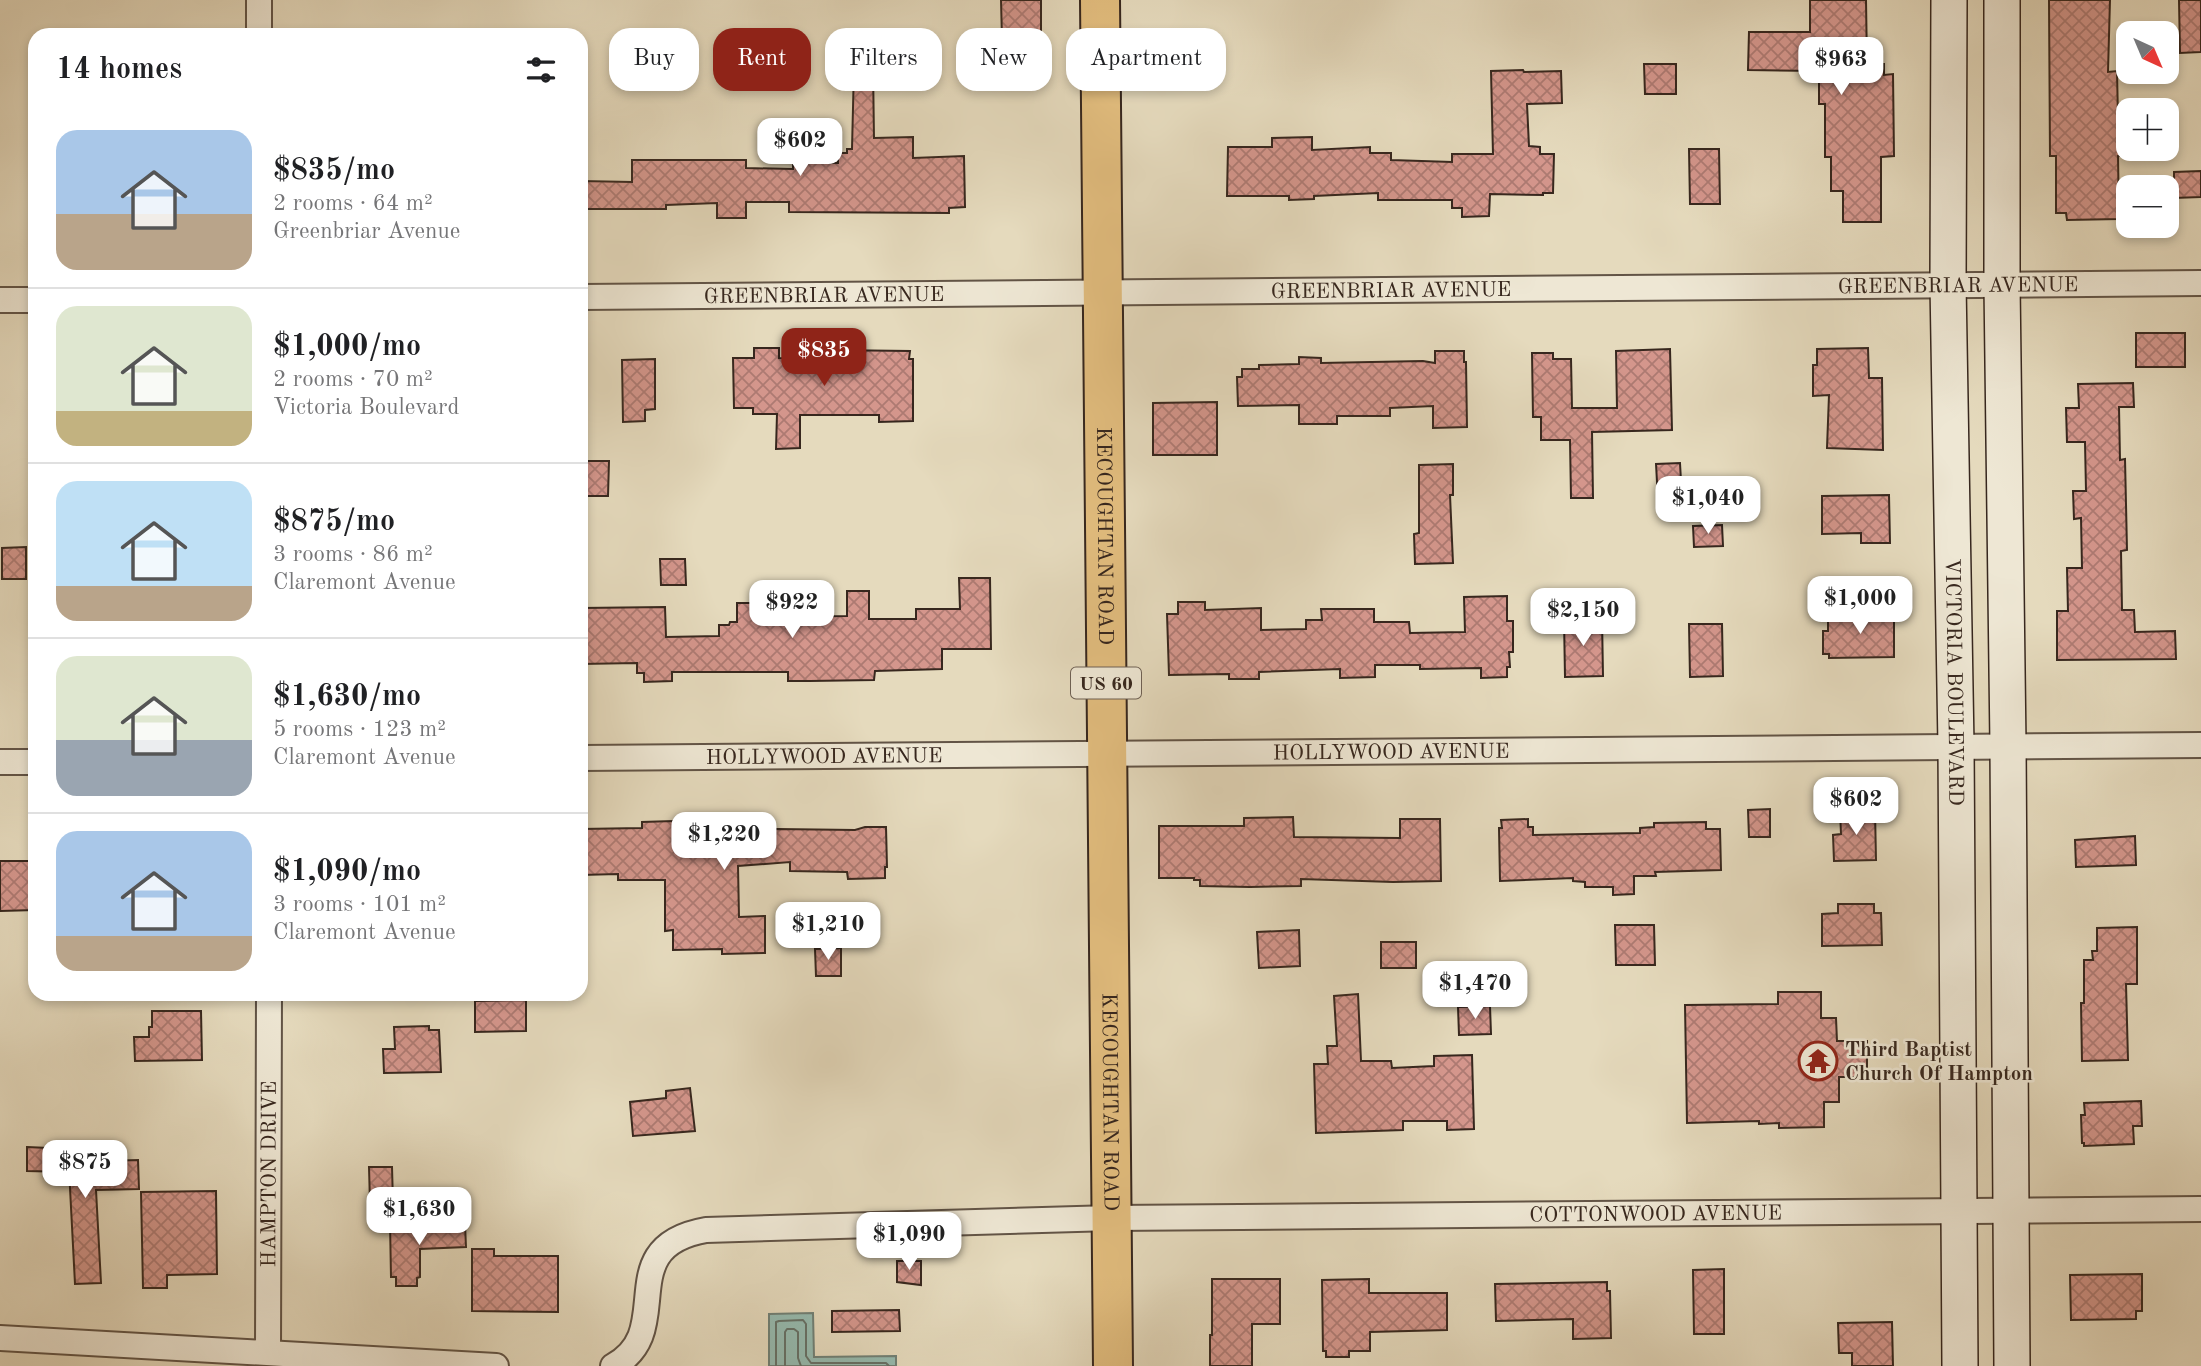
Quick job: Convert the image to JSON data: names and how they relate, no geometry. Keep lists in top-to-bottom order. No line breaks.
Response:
{"streets":{"main road":["KECOUGHTAN ROAD","US 60","VICTORIA BOULEVARD"],"street":["GREENBRIAR AVENUE","HOLLYWOOD AVENUE","HAMPTON DRIVE","COTTONWOOD AVENUE"]},"crossings":[["GREENBRIAR AVENUE","KECOUGHTAN ROAD"],["GREENBRIAR AVENUE","VICTORIA BOULEVARD"],["KECOUGHTAN ROAD","HOLLYWOOD AVENUE"],["KECOUGHTAN ROAD","COTTONWOOD AVENUE"],["VICTORIA BOULEVARD","HOLLYWOOD AVENUE"],["VICTORIA BOULEVARD","COTTONWOOD AVENUE"]],"places":{"temple":["Third Baptist Church Of Hampton"]},"north":"bottom right","page":{"map_buttons":["+","−"],"chip":["Buy","Rent","Filters","New","Apartment"],"heading":"14 homes","price":["$963","$602","$835","$1,040","$1,000","$922","$2,150","$602","$1,220","$1,210","$1,470","$875","$1,630","$1,090"],"list":[{"name":"$835/mo","note":"2 rooms · 64 m² · Greenbriar Avenue"},{"name":"$1,000/mo","note":"2 rooms · 70 m² · Victoria Boulevard"},{"name":"$875/mo","note":"3 rooms · 86 m² · Claremont Avenue"},{"name":"$1,630/mo","note":"5 rooms · 123 m² · Claremont Avenue"},{"name":"$1,090/mo","note":"3 rooms · 101 m² · Claremont Avenue"}]}}
